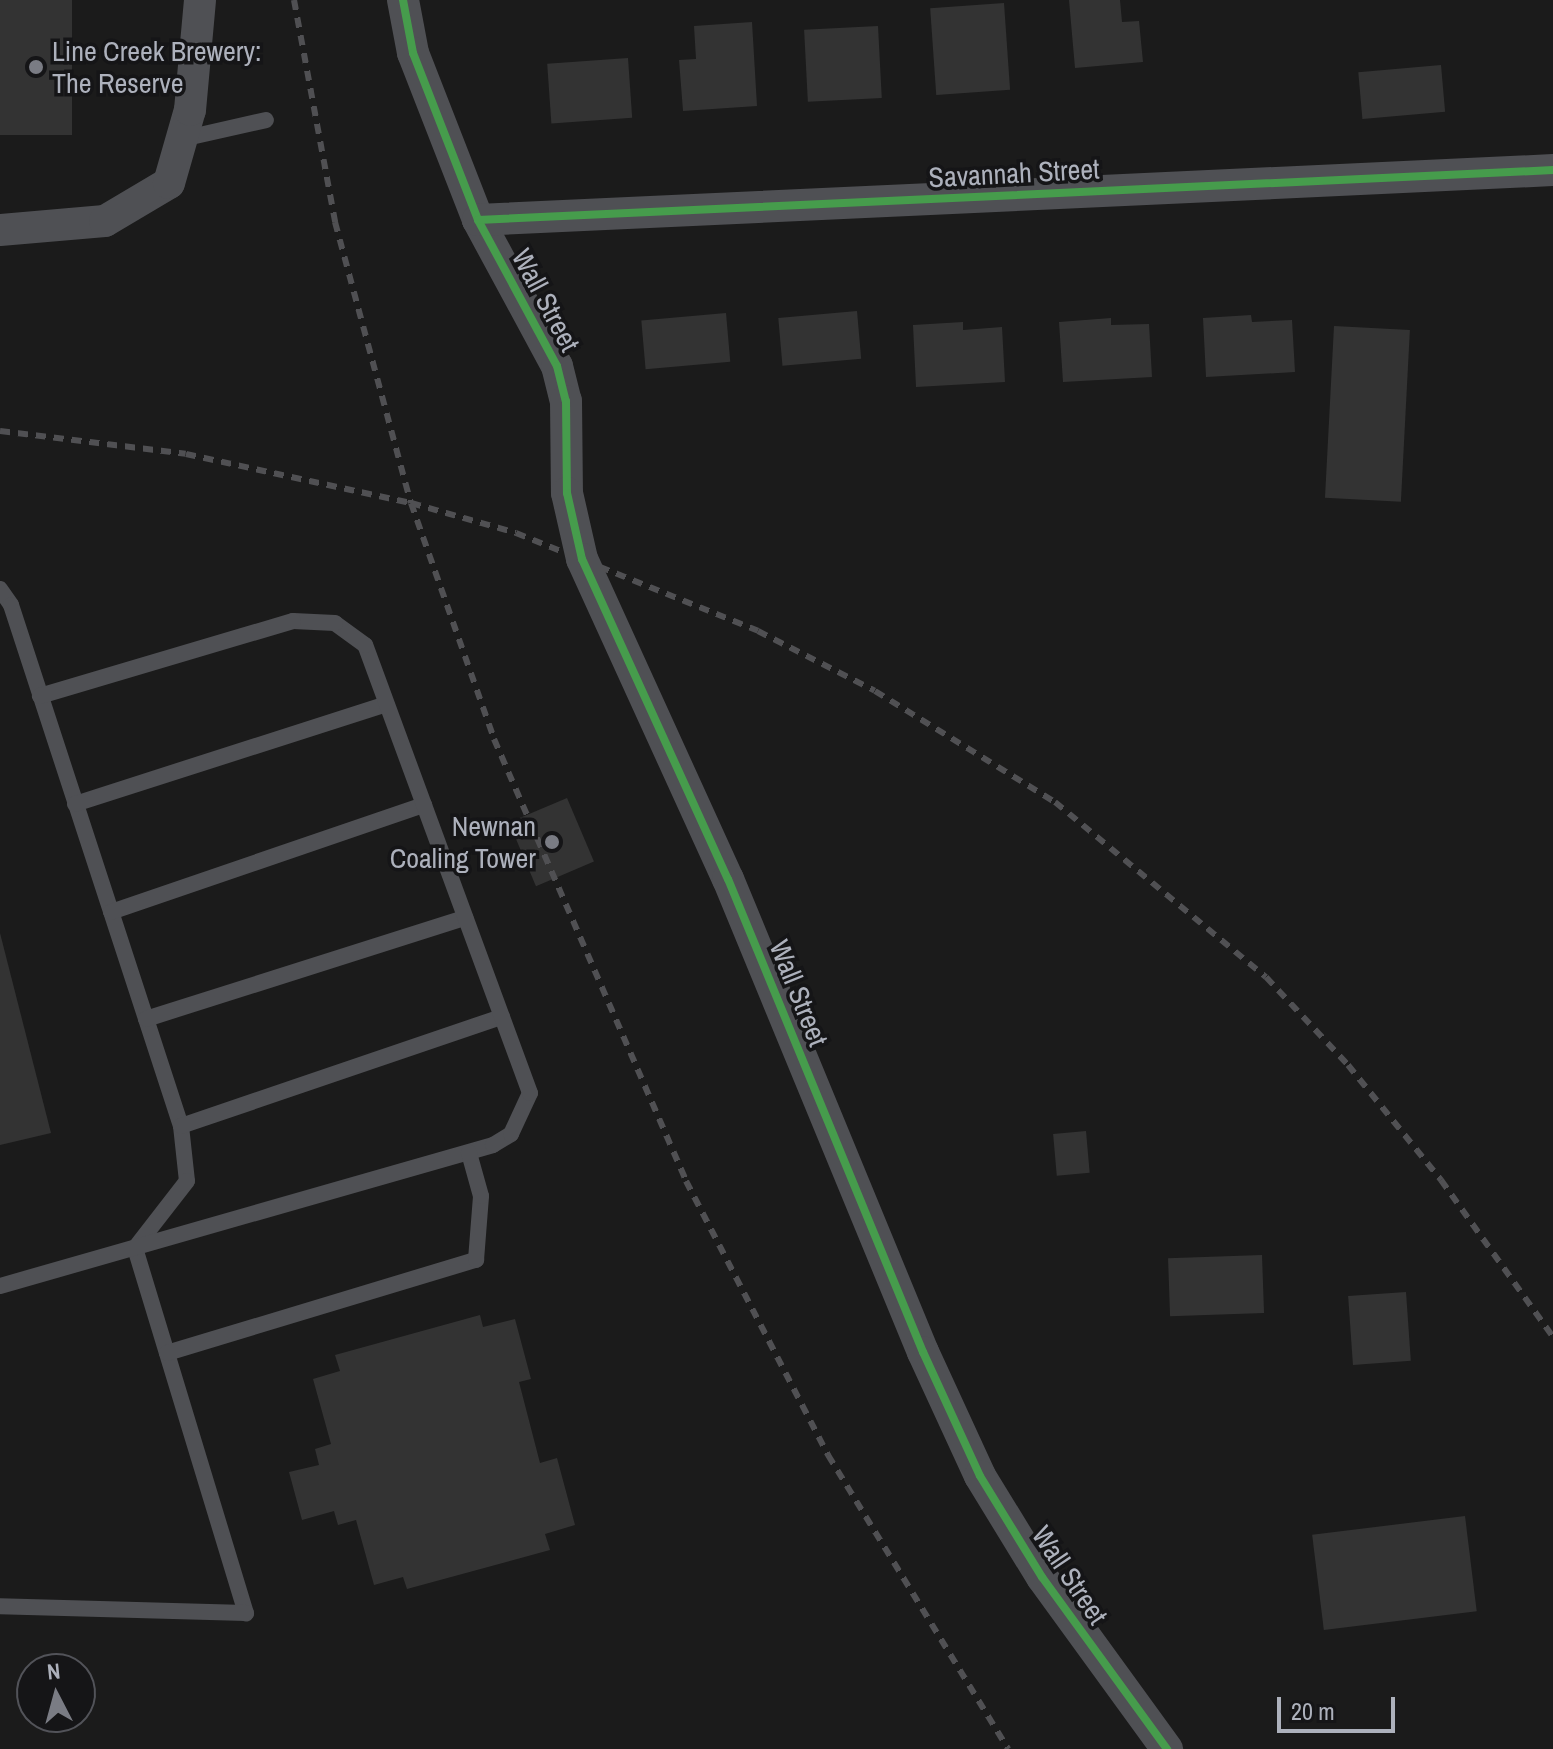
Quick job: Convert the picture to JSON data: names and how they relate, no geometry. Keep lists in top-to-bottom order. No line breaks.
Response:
{"streets":{"street":["Savannah Street","Wall Street"]},"crossings":[["Savannah Street","Wall Street"]],"places":["Line Creek Brewery: The Reserve","Newnan Coaling Tower"],"scale_bar":"20 m","north":"top"}
